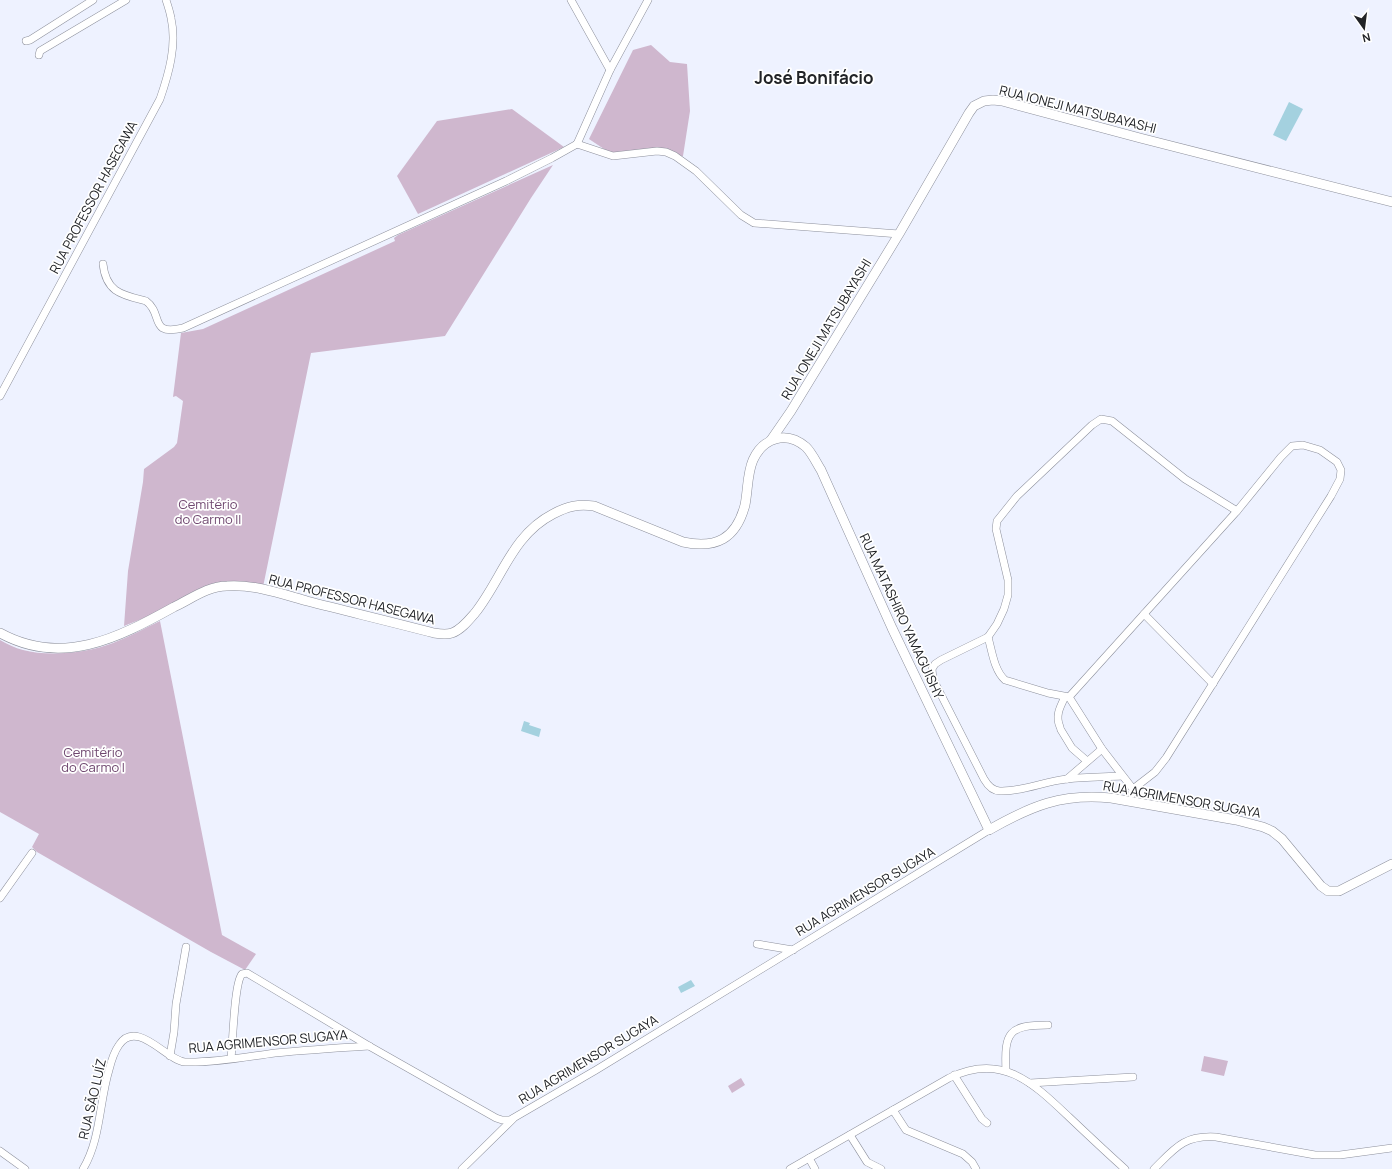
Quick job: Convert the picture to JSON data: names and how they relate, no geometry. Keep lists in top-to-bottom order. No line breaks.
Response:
{"streets":{"main road":["RUA IONEJI MATSUBAYASHI","RUA PROFESSOR HASEGAWA","RUA MATASHIRO YAMAGUISHY","RUA AGRIMENSOR SUGAYA"],"street":["RUA SÃO LUÍZ"]},"crossings":[["RUA IONEJI MATSUBAYASHI","RUA PROFESSOR HASEGAWA"],["RUA IONEJI MATSUBAYASHI","RUA MATASHIRO YAMAGUISHY"],["RUA PROFESSOR HASEGAWA","RUA MATASHIRO YAMAGUISHY"],["RUA MATASHIRO YAMAGUISHY","RUA AGRIMENSOR SUGAYA"],["RUA AGRIMENSOR SUGAYA","RUA SÃO LUÍZ"]],"districts":["José Bonifácio"],"parks":["Cemitério do Carmo II","Cemitério do Carmo I"],"north":"bottom"}
